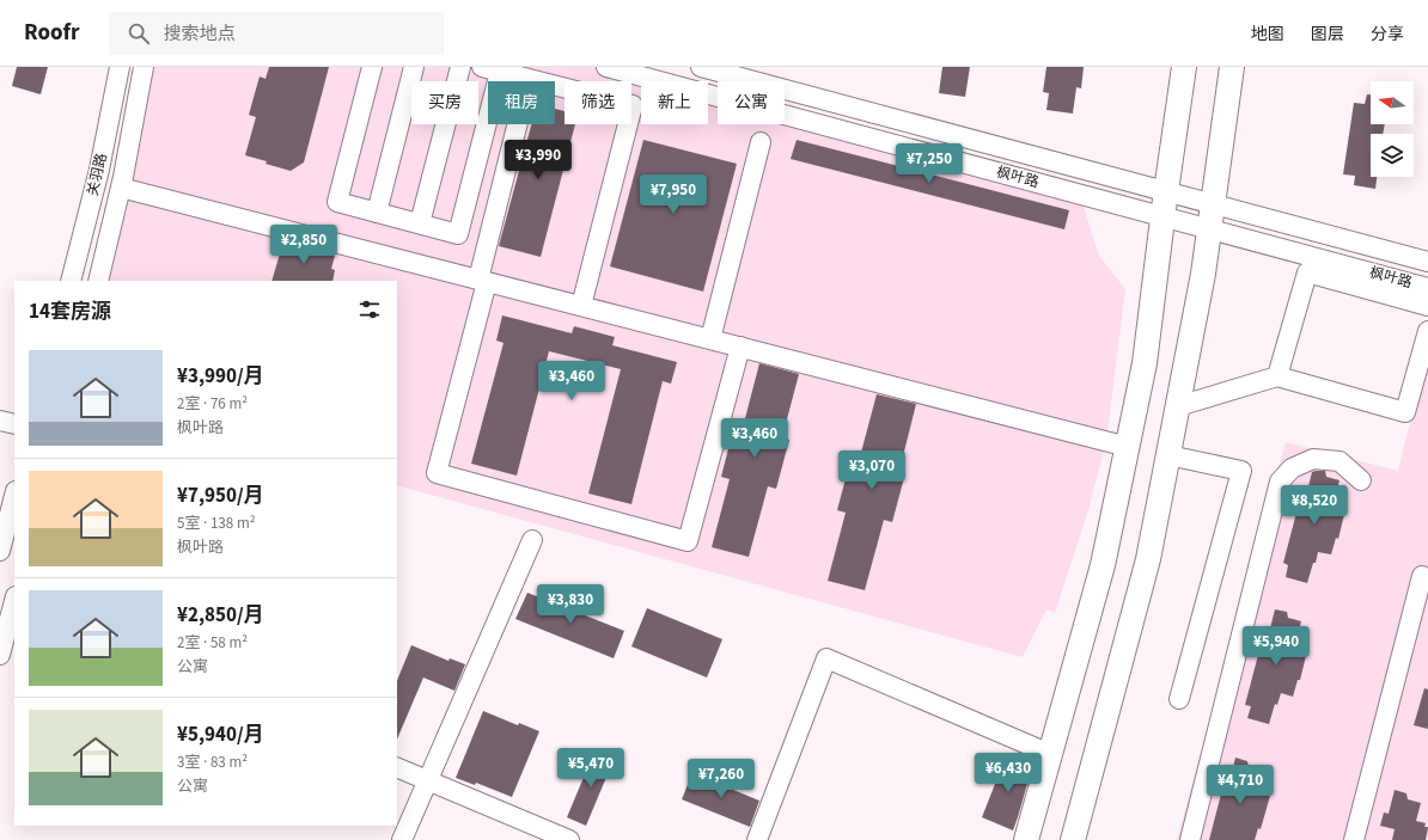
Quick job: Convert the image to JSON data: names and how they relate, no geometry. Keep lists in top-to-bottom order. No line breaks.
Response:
{"streets":{"street":["关羽路","枫叶路"]},"north":"left","page":{"header":"Roofr","search":"搜索地点","nav":["地图","图层","分享"],"chip":["买房","租房","筛选","新上","公寓"],"price":["¥3,990","¥7,250","¥7,950","¥2,850","¥3,460","¥3,460","¥3,070","¥8,520","¥3,830","¥5,940","¥5,470","¥6,430","¥7,260","¥4,710"],"heading":"14套房源","list":[{"name":"¥3,990/月","note":"2室 · 76 m² · 枫叶路"},{"name":"¥7,950/月","note":"5室 · 138 m² · 枫叶路"},{"name":"¥2,850/月","note":"2室 · 58 m² · 公寓"},{"name":"¥5,940/月","note":"3室 · 83 m² · 公寓"}]}}
